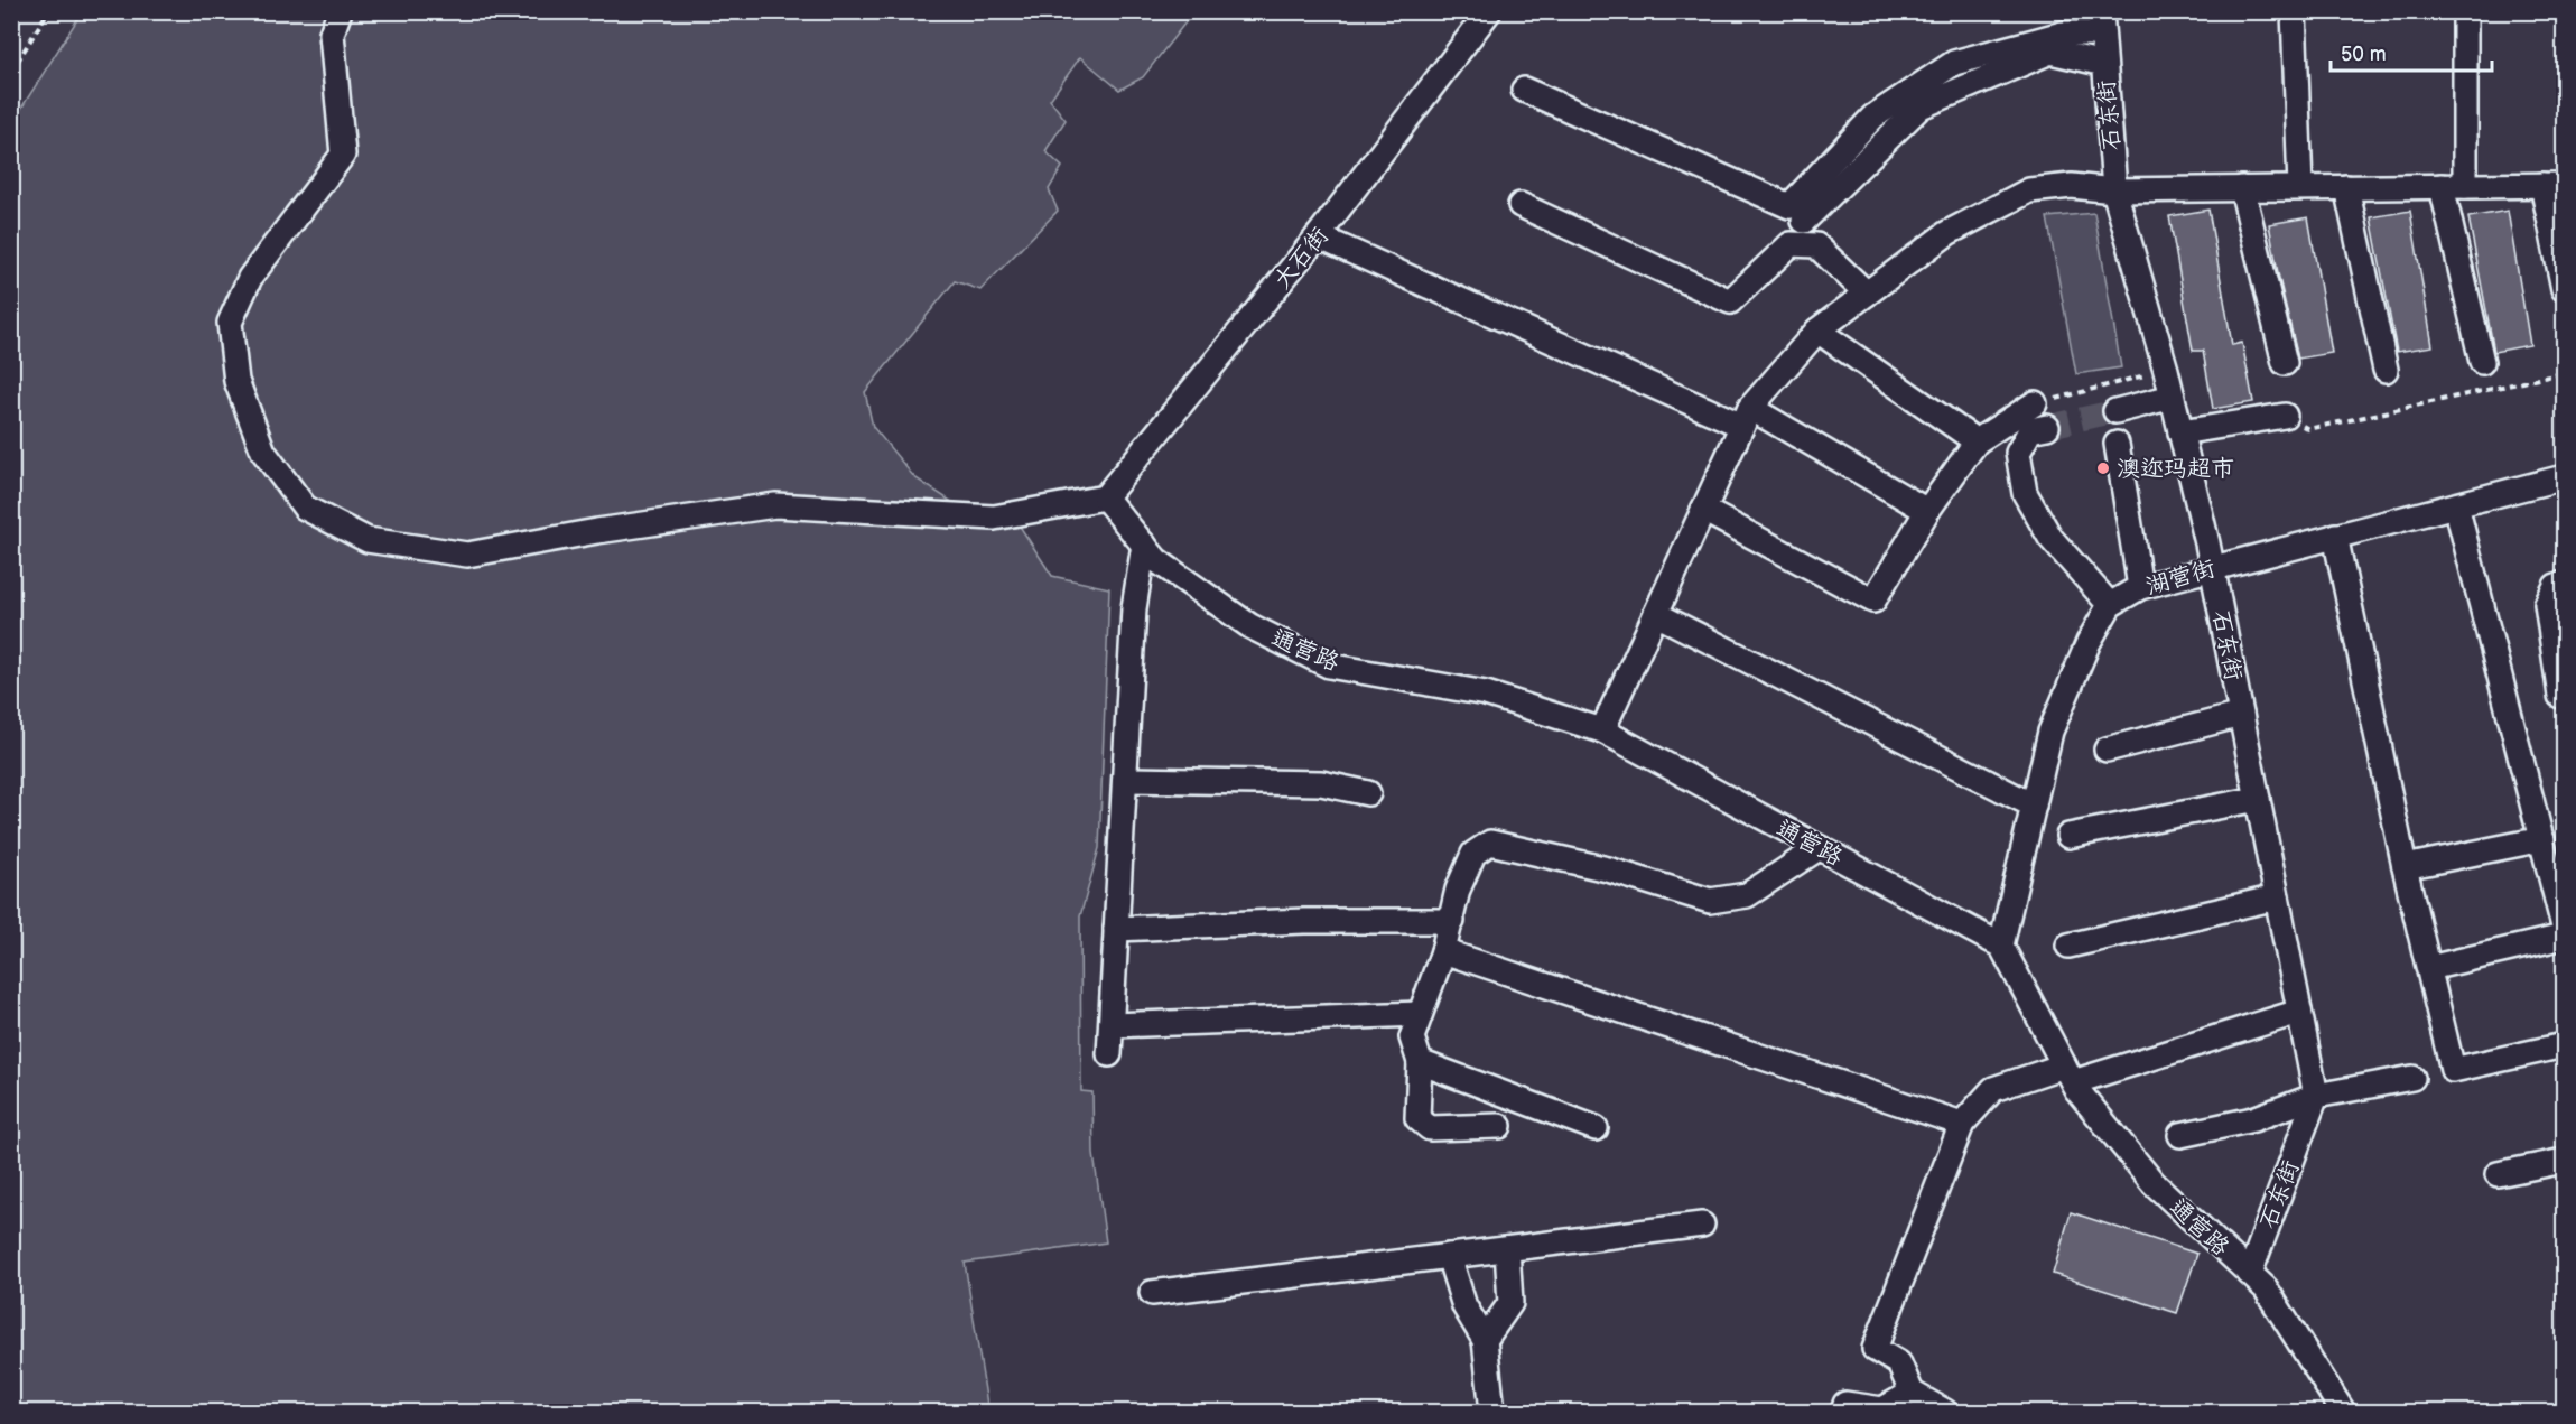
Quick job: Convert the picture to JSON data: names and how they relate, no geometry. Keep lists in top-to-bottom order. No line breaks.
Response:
{"streets":{"street":["石东街","大石街","湖营街","通营路"]},"crossings":[["石东街","湖营街"],["石东街","通营路"],["大石街","通营路"],["湖营街","通营路"]],"places":["澳迩玛超市"],"scale_bar":"50 m"}
